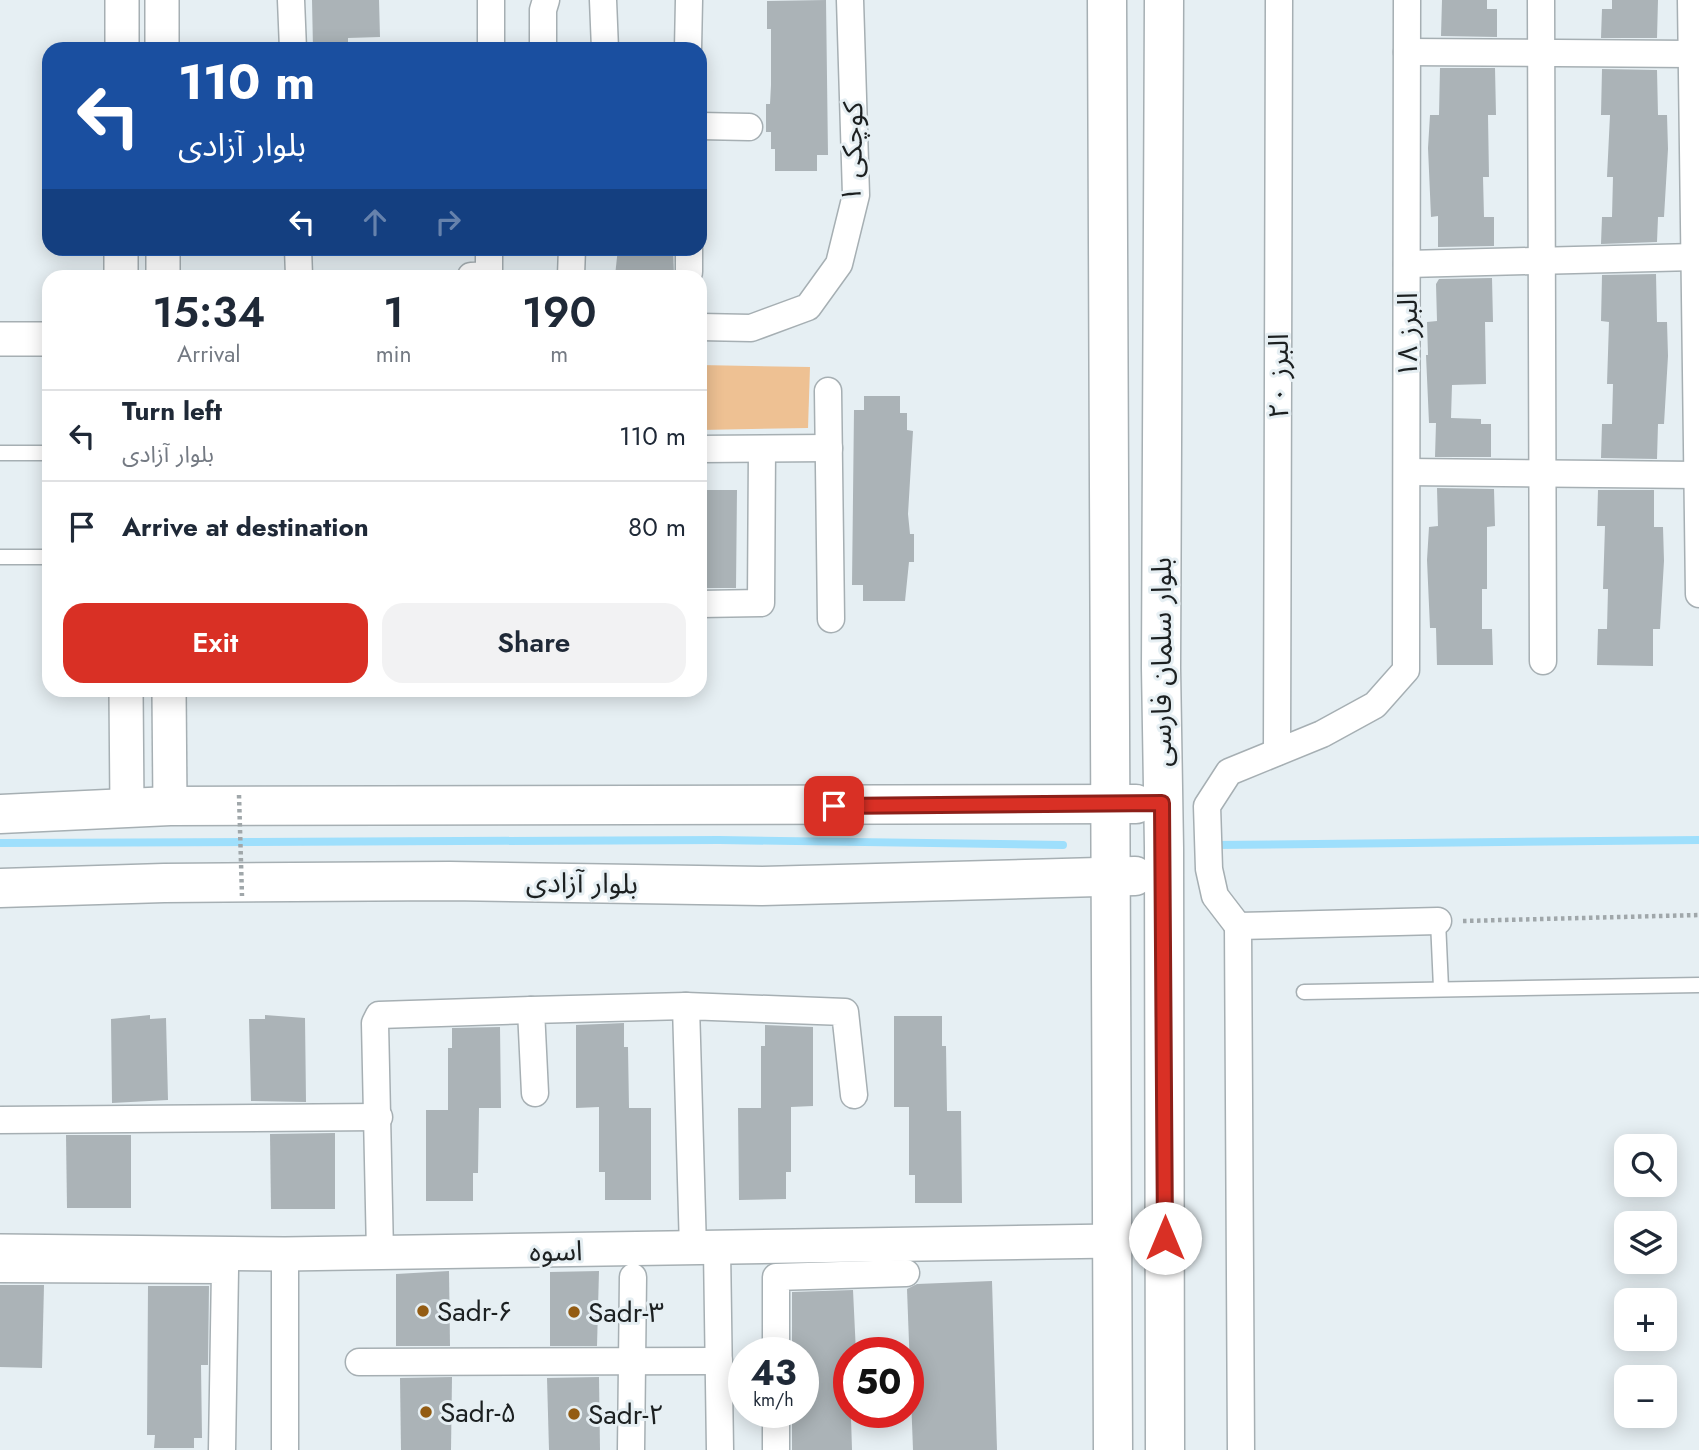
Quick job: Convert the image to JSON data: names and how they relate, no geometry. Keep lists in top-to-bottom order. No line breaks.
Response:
{"streets":{"main road":["بلوار سلمان فارسی","بلوار آزادی"],"street":["کوچکی ۱","البرز ۱۸","البرز ۲۰","اسوه"]},"crossings":[["البرز ۱۸","البرز ۲۰"],["بلوار سلمان فارسی","بلوار آزادی"],["بلوار سلمان فارسی","اسوه"]],"places":["Sadr-۶","Sadr-۳","Sadr-۵","Sadr-۲"],"page":{"turn":["110 m","بلوار آزادی"],"eta":["15:34","Arrival","1","min","190","m"],"list":[{"name":"Turn left","note":"بلوار آزادی","value":"110 m"},{"name":"Arrive at destination","value":"80 m"}],"buttons":["Exit","Share"],"map_buttons":["+","−"],"speed":"43 km/h","limit":"50"}}
